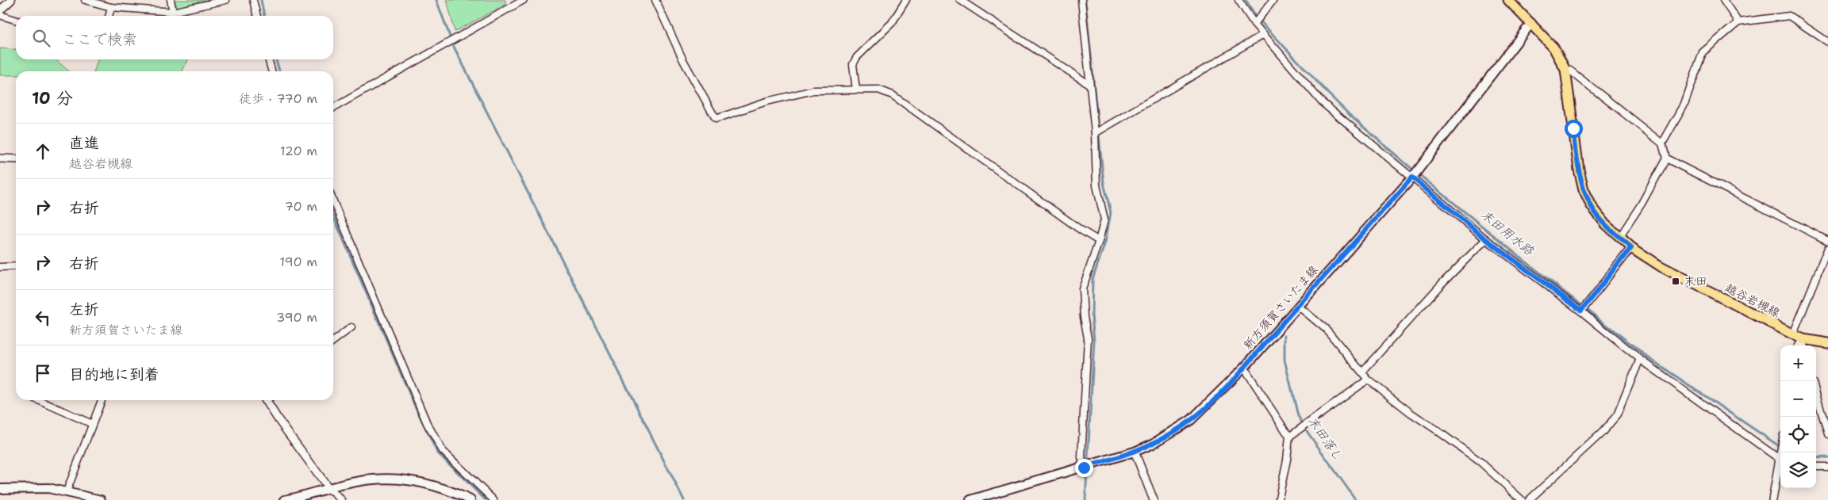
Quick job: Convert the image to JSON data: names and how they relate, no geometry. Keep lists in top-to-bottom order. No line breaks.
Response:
{"streets":{"main road":["越谷岩槻線","新方須賀さいたま線"]},"crossings":[["越谷岩槻線","新方須賀さいたま線"]],"water":["末田用水路","末田落し"],"places":{"transit":["末田"]},"page":{"search":"ここで検索","heading":["10 分","徒歩 · 770 m"],"list":[["直進","越谷岩槻線","120 m"],["右折","70 m"],["右折","190 m"],["左折","新方須賀さいたま線","390 m"],"目的地に到着"],"map_buttons":["+","−"]}}
